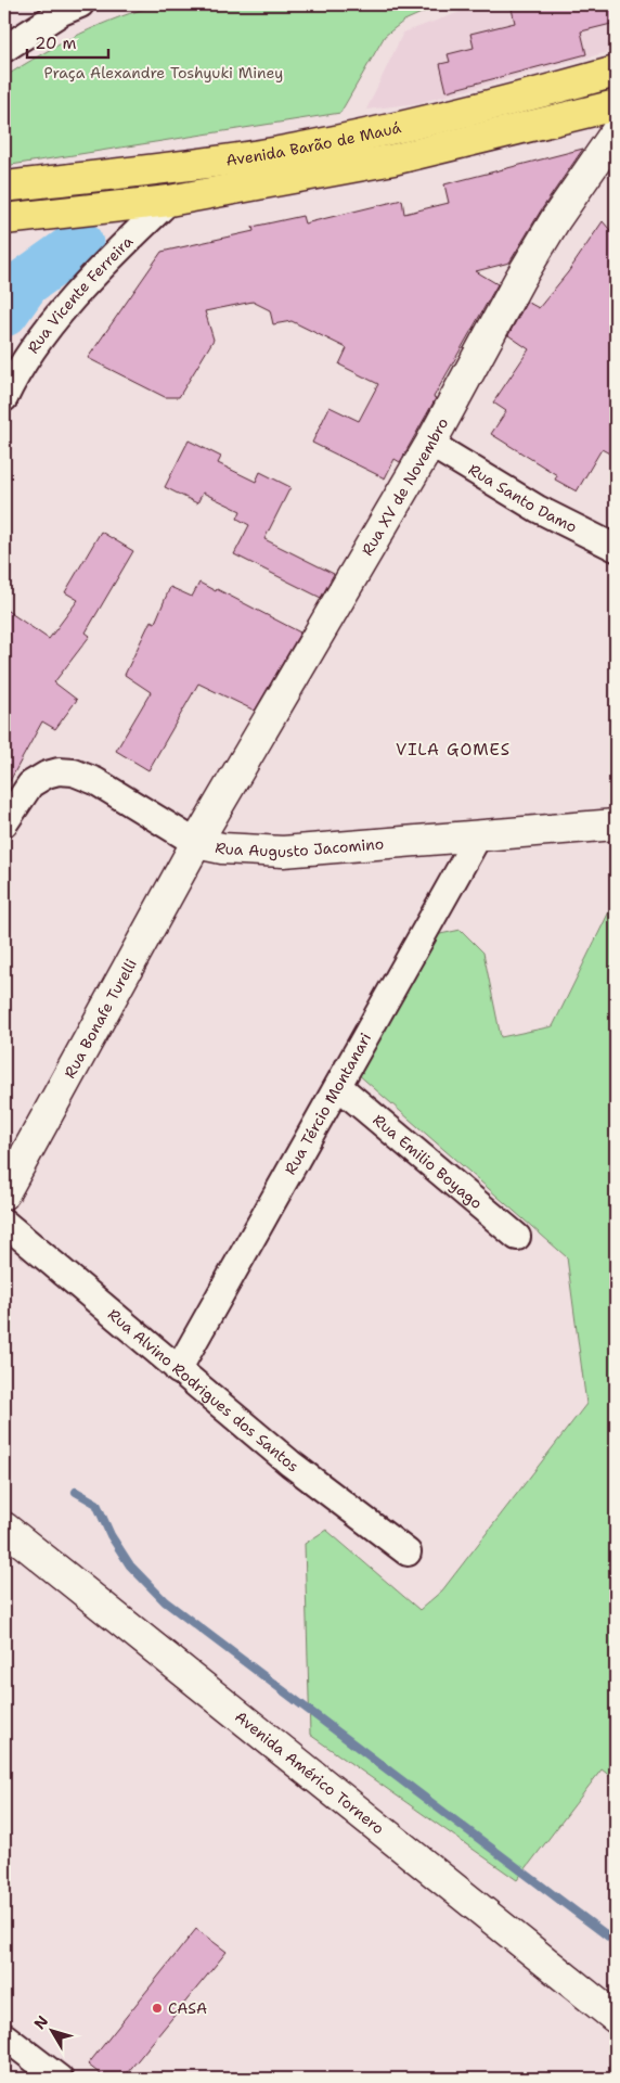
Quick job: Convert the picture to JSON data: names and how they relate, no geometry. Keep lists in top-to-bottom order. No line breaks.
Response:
{"streets":{"main road":["Avenida Barão de Mauá"],"street":["Rua Vicente Ferreira","Rua XV de Novembro","Rua Santo Damo","Rua Augusto Jacomino","Rua Bonafe Turelli","Rua Tércio Montanari","Rua Emilio Boyago","Rua Alvino Rodrigues dos Santos","Avenida Américo Tornero"]},"crossings":[["Avenida Barão de Mauá","Rua Vicente Ferreira"],["Rua XV de Novembro","Rua Santo Damo"],["Rua XV de Novembro","Rua Augusto Jacomino"],["Rua XV de Novembro","Rua Bonafe Turelli"],["Rua Augusto Jacomino","Rua Bonafe Turelli"],["Rua Augusto Jacomino","Rua Tércio Montanari"],["Rua Tércio Montanari","Rua Emilio Boyago"],["Rua Tércio Montanari","Rua Alvino Rodrigues dos Santos"]],"districts":["VILA GOMES"],"parks":["Praça Alexandre Toshyuki Miney"],"places":["CASA"],"scale_bar":"20 m","north":"top left"}
